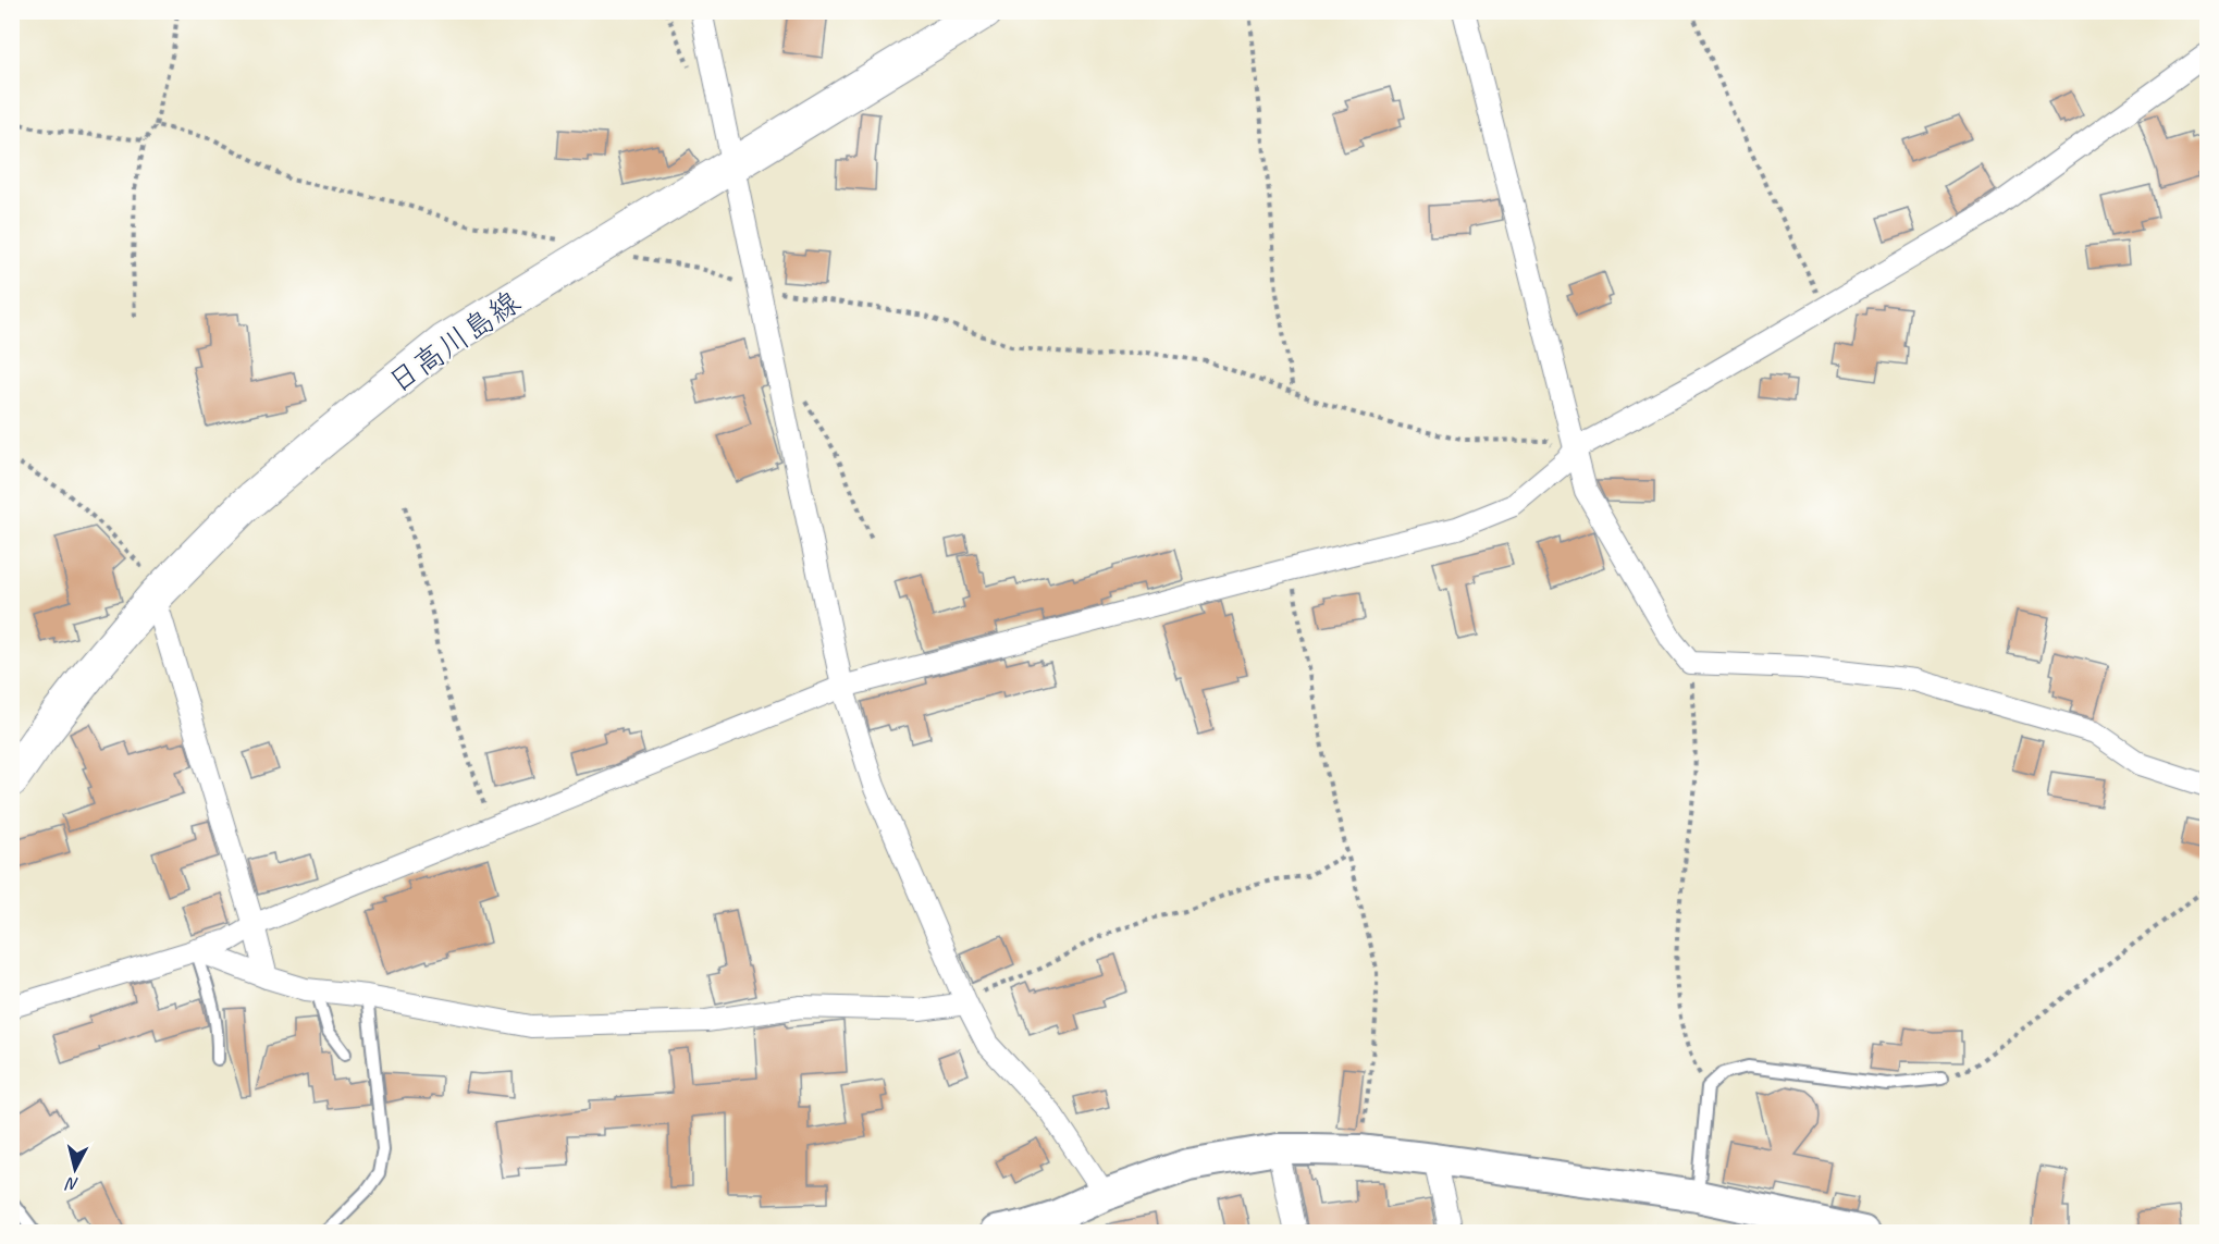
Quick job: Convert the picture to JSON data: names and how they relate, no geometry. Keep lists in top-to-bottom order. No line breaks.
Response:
{"streets":{"main road":["日高川島線"]},"north":"bottom"}
